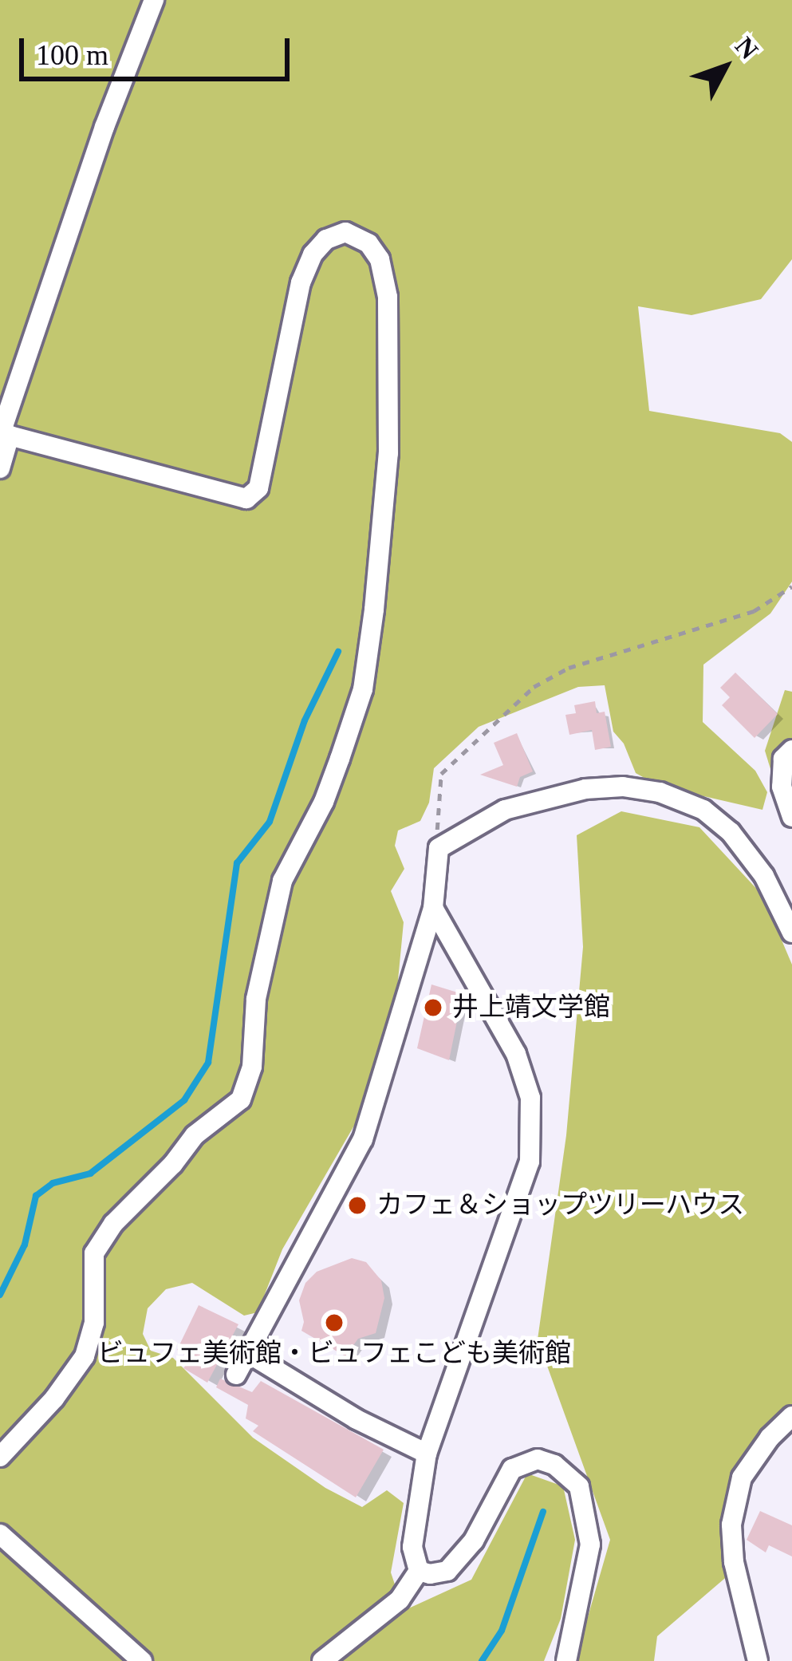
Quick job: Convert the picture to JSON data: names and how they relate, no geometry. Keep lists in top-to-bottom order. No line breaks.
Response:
{"places":["井上靖文学館","カフェ＆ショップツリーハウス","ビュフェ美術館・ビュフェこども美術館"],"scale_bar":"100 m","north":"top right"}
